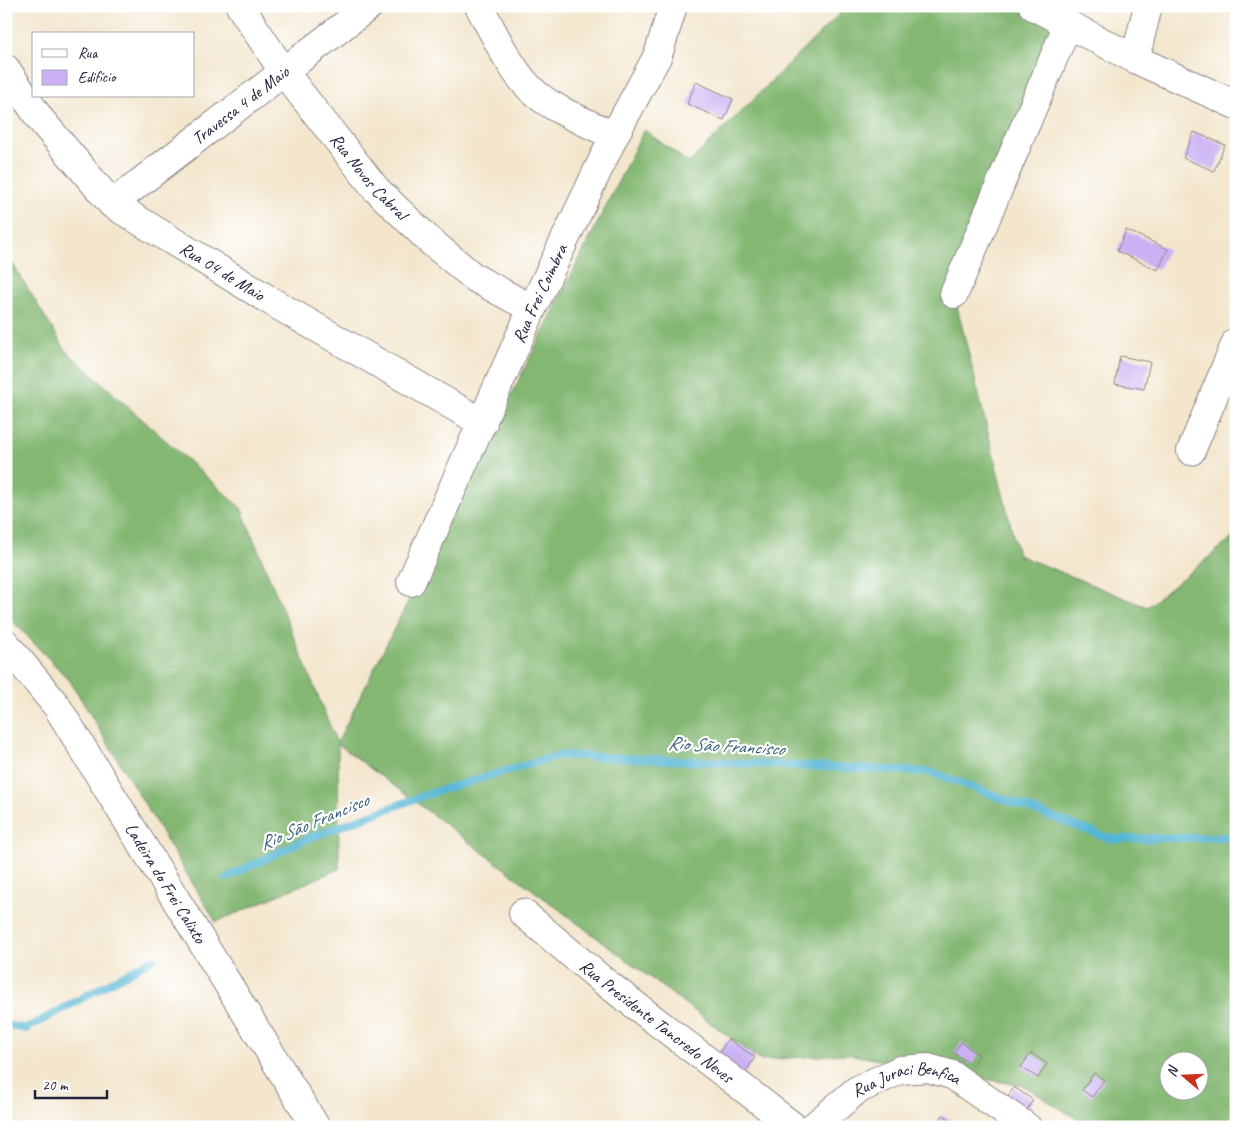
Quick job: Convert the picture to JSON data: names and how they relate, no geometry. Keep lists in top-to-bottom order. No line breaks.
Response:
{"streets":{"street":["Travessa 4 de Maio","Rua Novos Cabral","Rua 04 de Maio","Rua Frei Coimbra","Ladeira do Frei Calixto","Rua Presidente Tancredo Neves","Rua Juraci Benfica"]},"crossings":[["Travessa 4 de Maio","Rua Novos Cabral"],["Travessa 4 de Maio","Rua 04 de Maio"],["Rua Novos Cabral","Rua Frei Coimbra"],["Rua 04 de Maio","Rua Frei Coimbra"]],"water":["Rio São Francisco"],"legend":["Rua","Edifício"],"scale_bar":"20 m","north":"left"}
